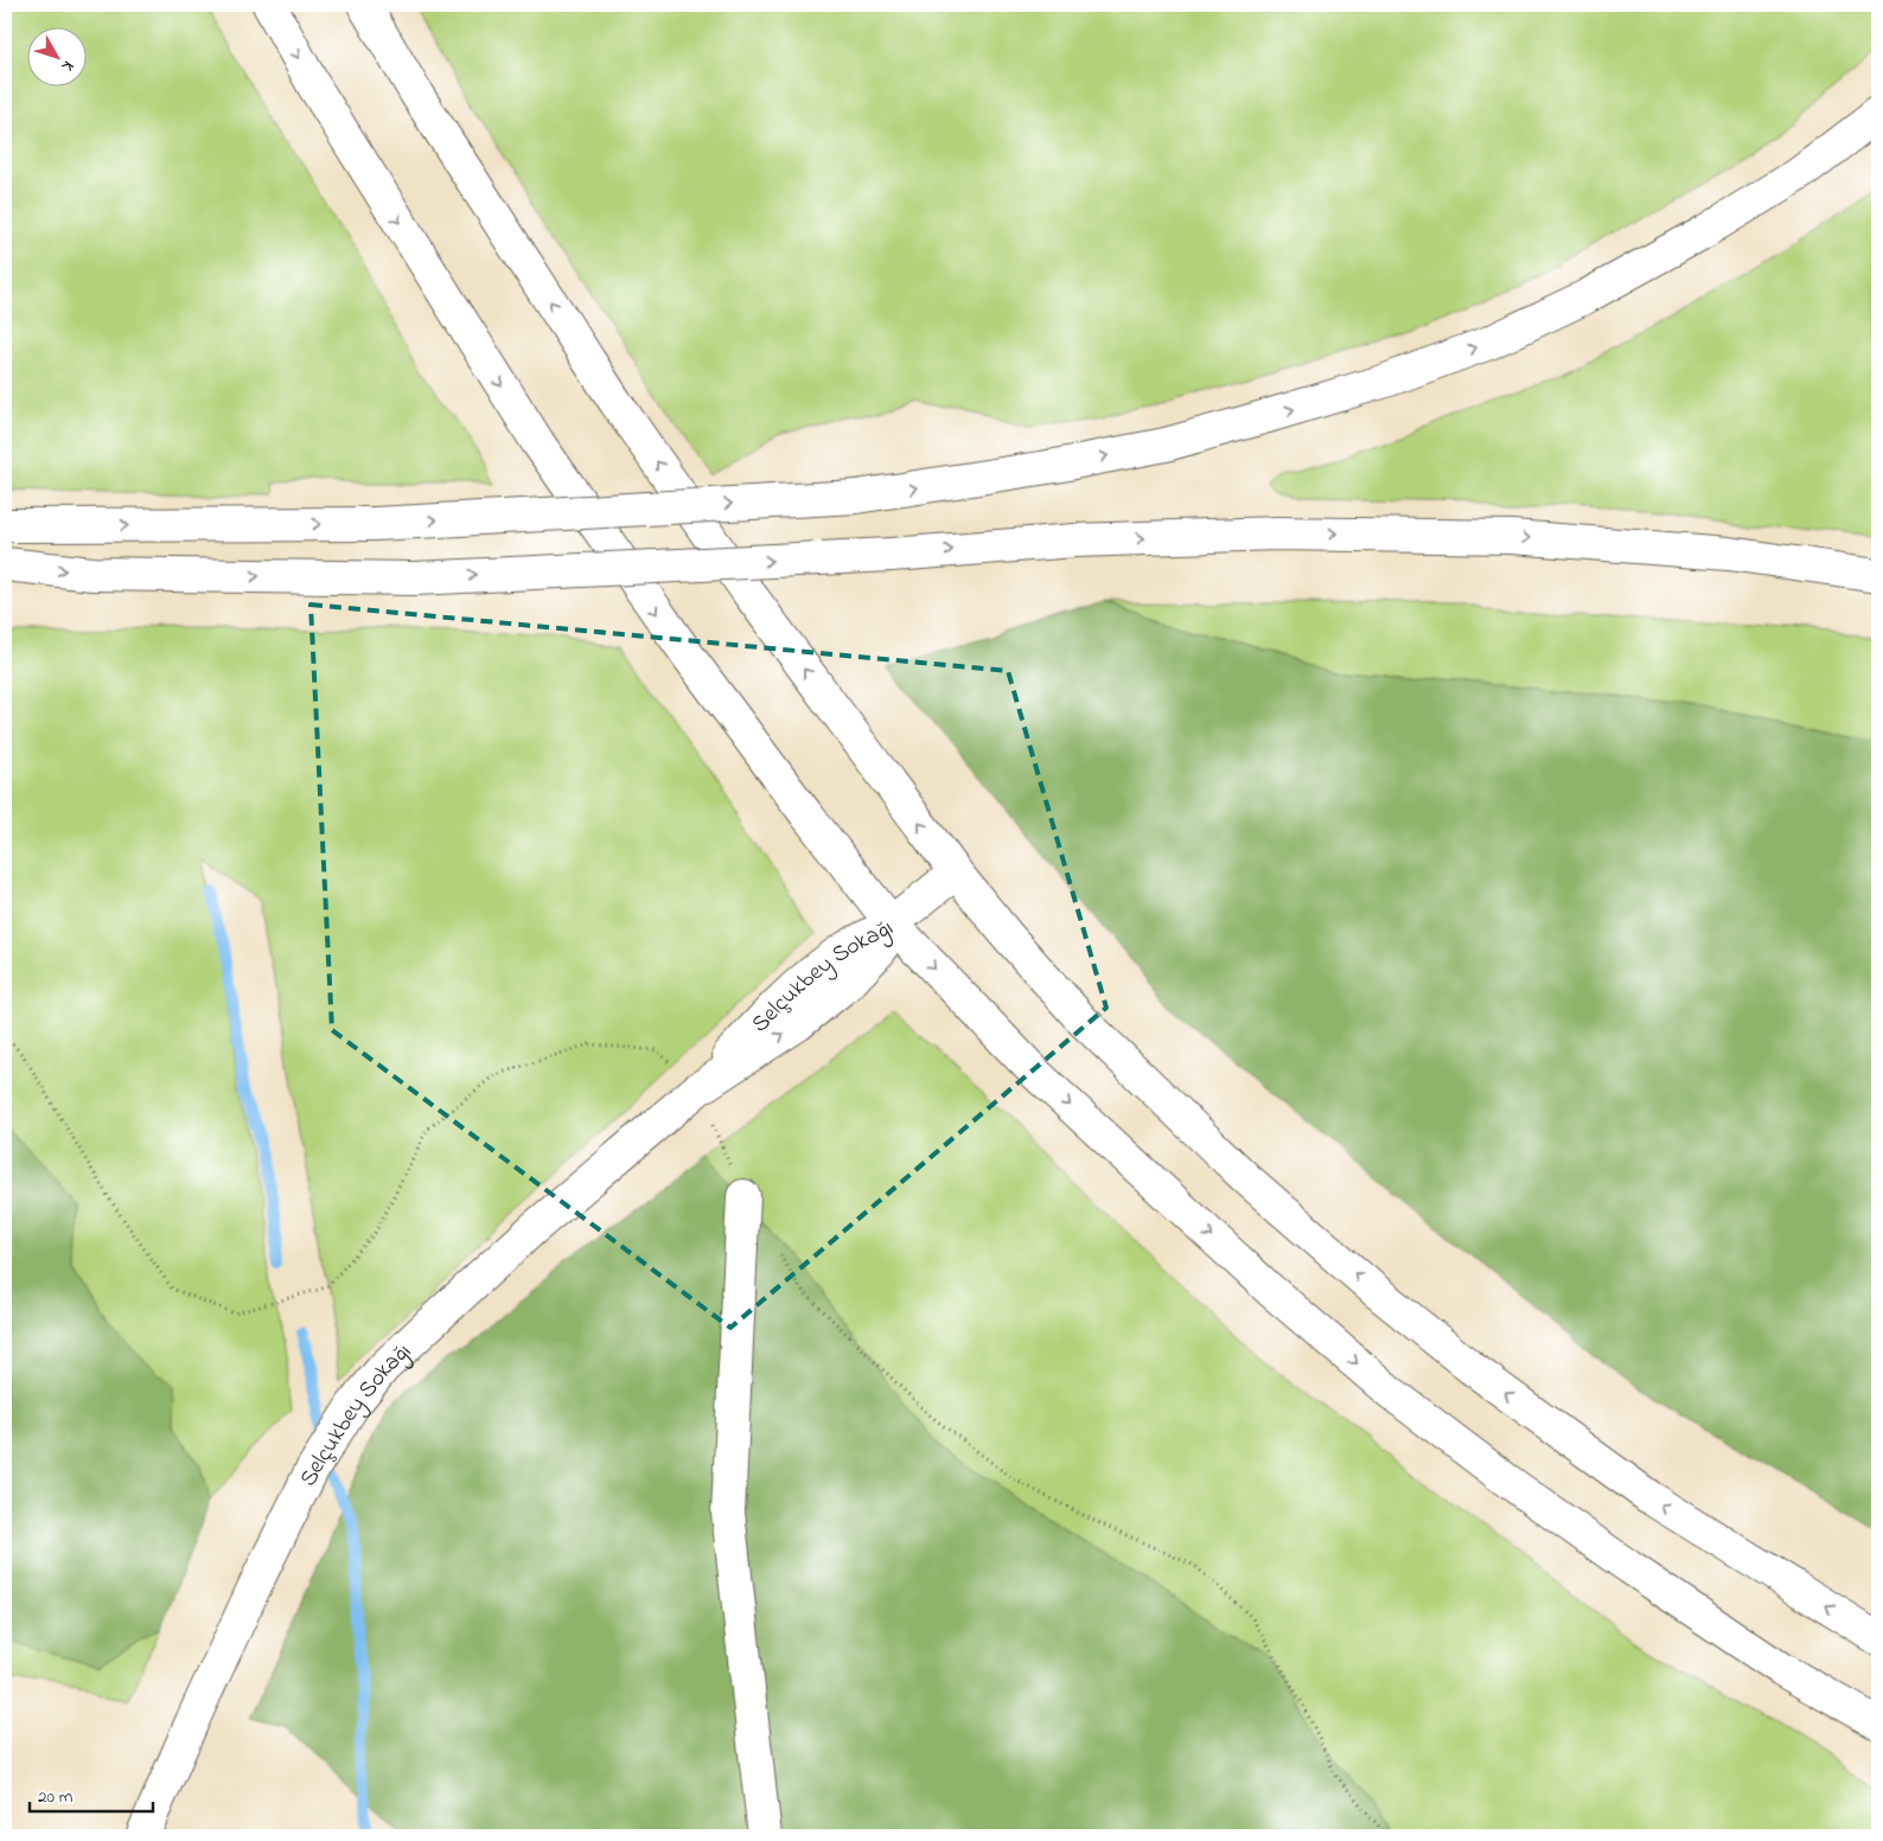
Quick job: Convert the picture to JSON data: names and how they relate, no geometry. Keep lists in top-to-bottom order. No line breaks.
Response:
{"streets":{"main road":["Selçukbey Sokağı"]},"scale_bar":"20 m","north":"bottom right"}
